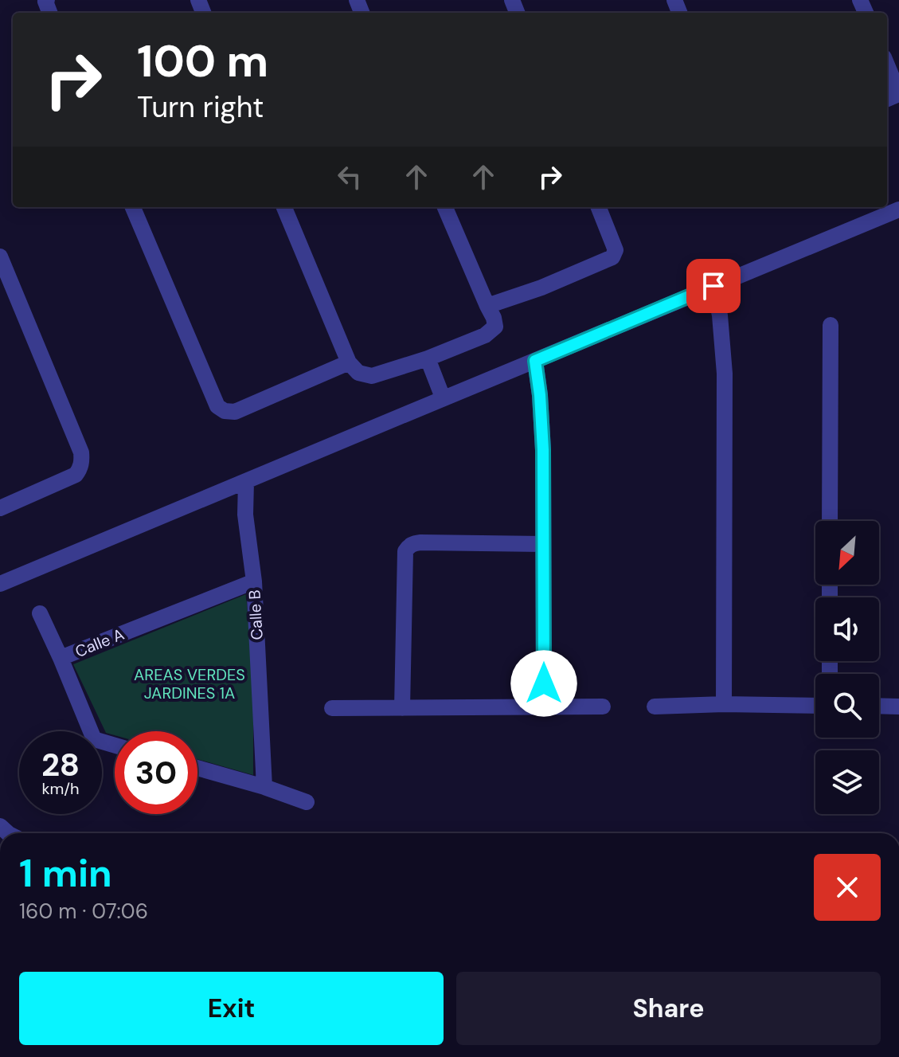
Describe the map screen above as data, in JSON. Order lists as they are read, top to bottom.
{
  "streets": {
    "street": ["Calle B", "Calle A"]
  },
  "crossings": [
    ["Calle B", "Calle A"]
  ],
  "parks": ["AREAS VERDES JARDINES 1A"],
  "north": "bottom left",
  "page": {
    "turn": ["100 m", "Turn right"],
    "speed": "28 km/h",
    "limit": "30",
    "heading": ["1 min", "160 m · 07:06"],
    "buttons": ["Exit", "Share"]
  }
}
